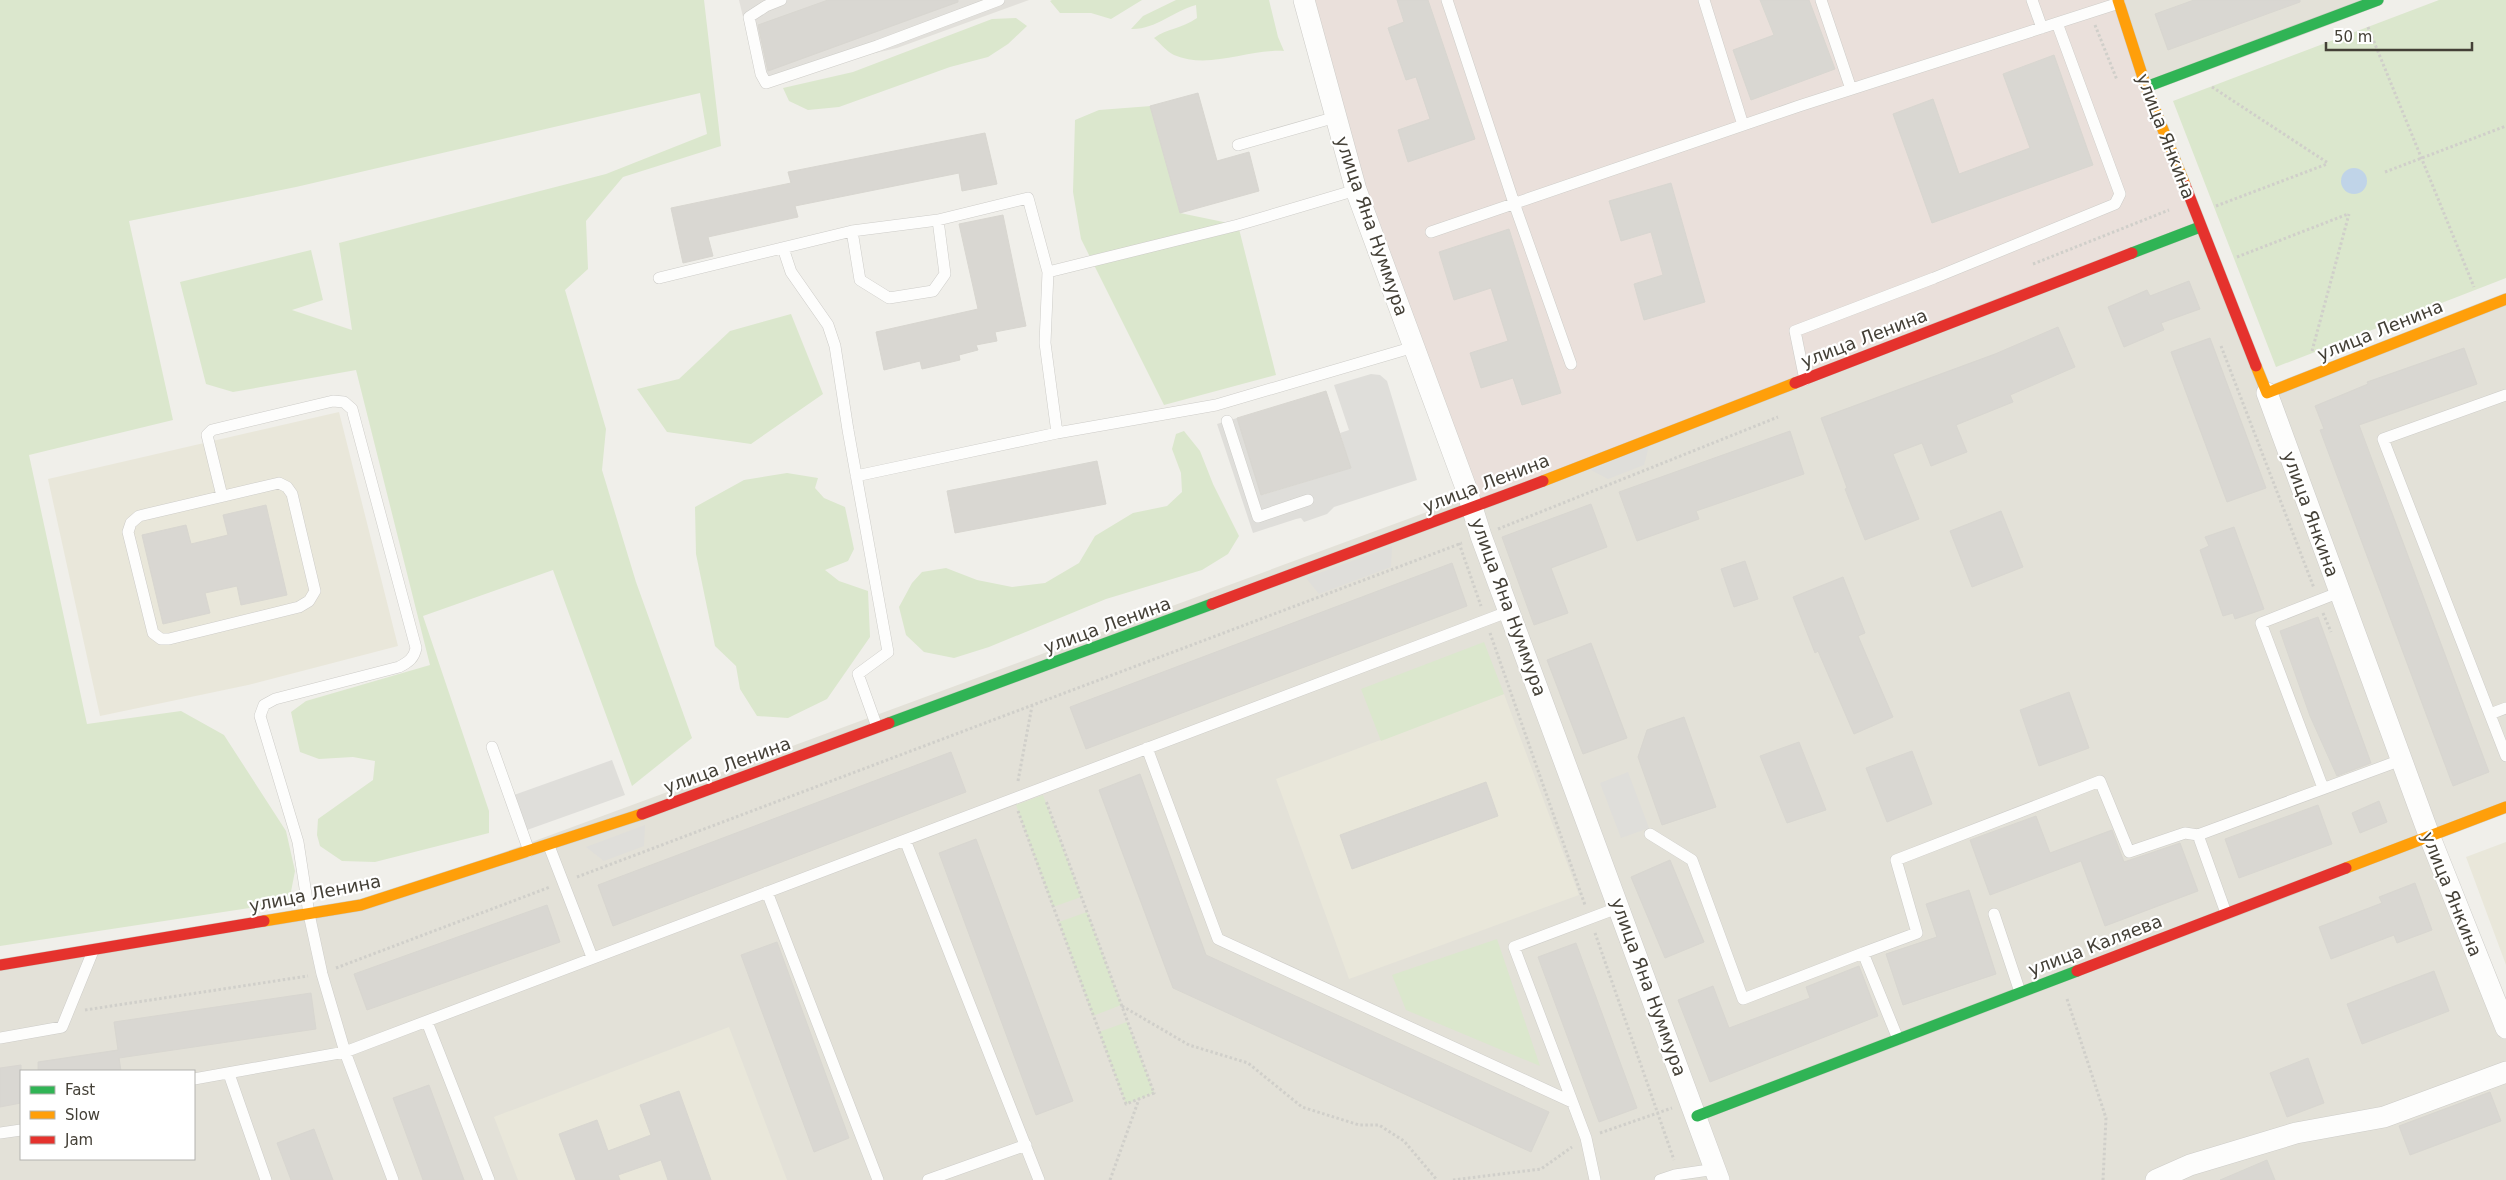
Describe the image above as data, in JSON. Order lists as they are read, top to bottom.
{
  "streets": {
    "main road": ["улица Янкина", "улица Ленина", "улица Каляева"],
    "street": ["улица Яна Нуммура"]
  },
  "crossings": [
    ["улица Янкина", "улица Ленина"],
    ["улица Янкина", "улица Каляева"],
    ["улица Яна Нуммура", "улица Ленина"],
    ["улица Яна Нуммура", "улица Каляева"]
  ],
  "legend": ["Fast", "Slow", "Jam"],
  "scale_bar": "50 m"
}
